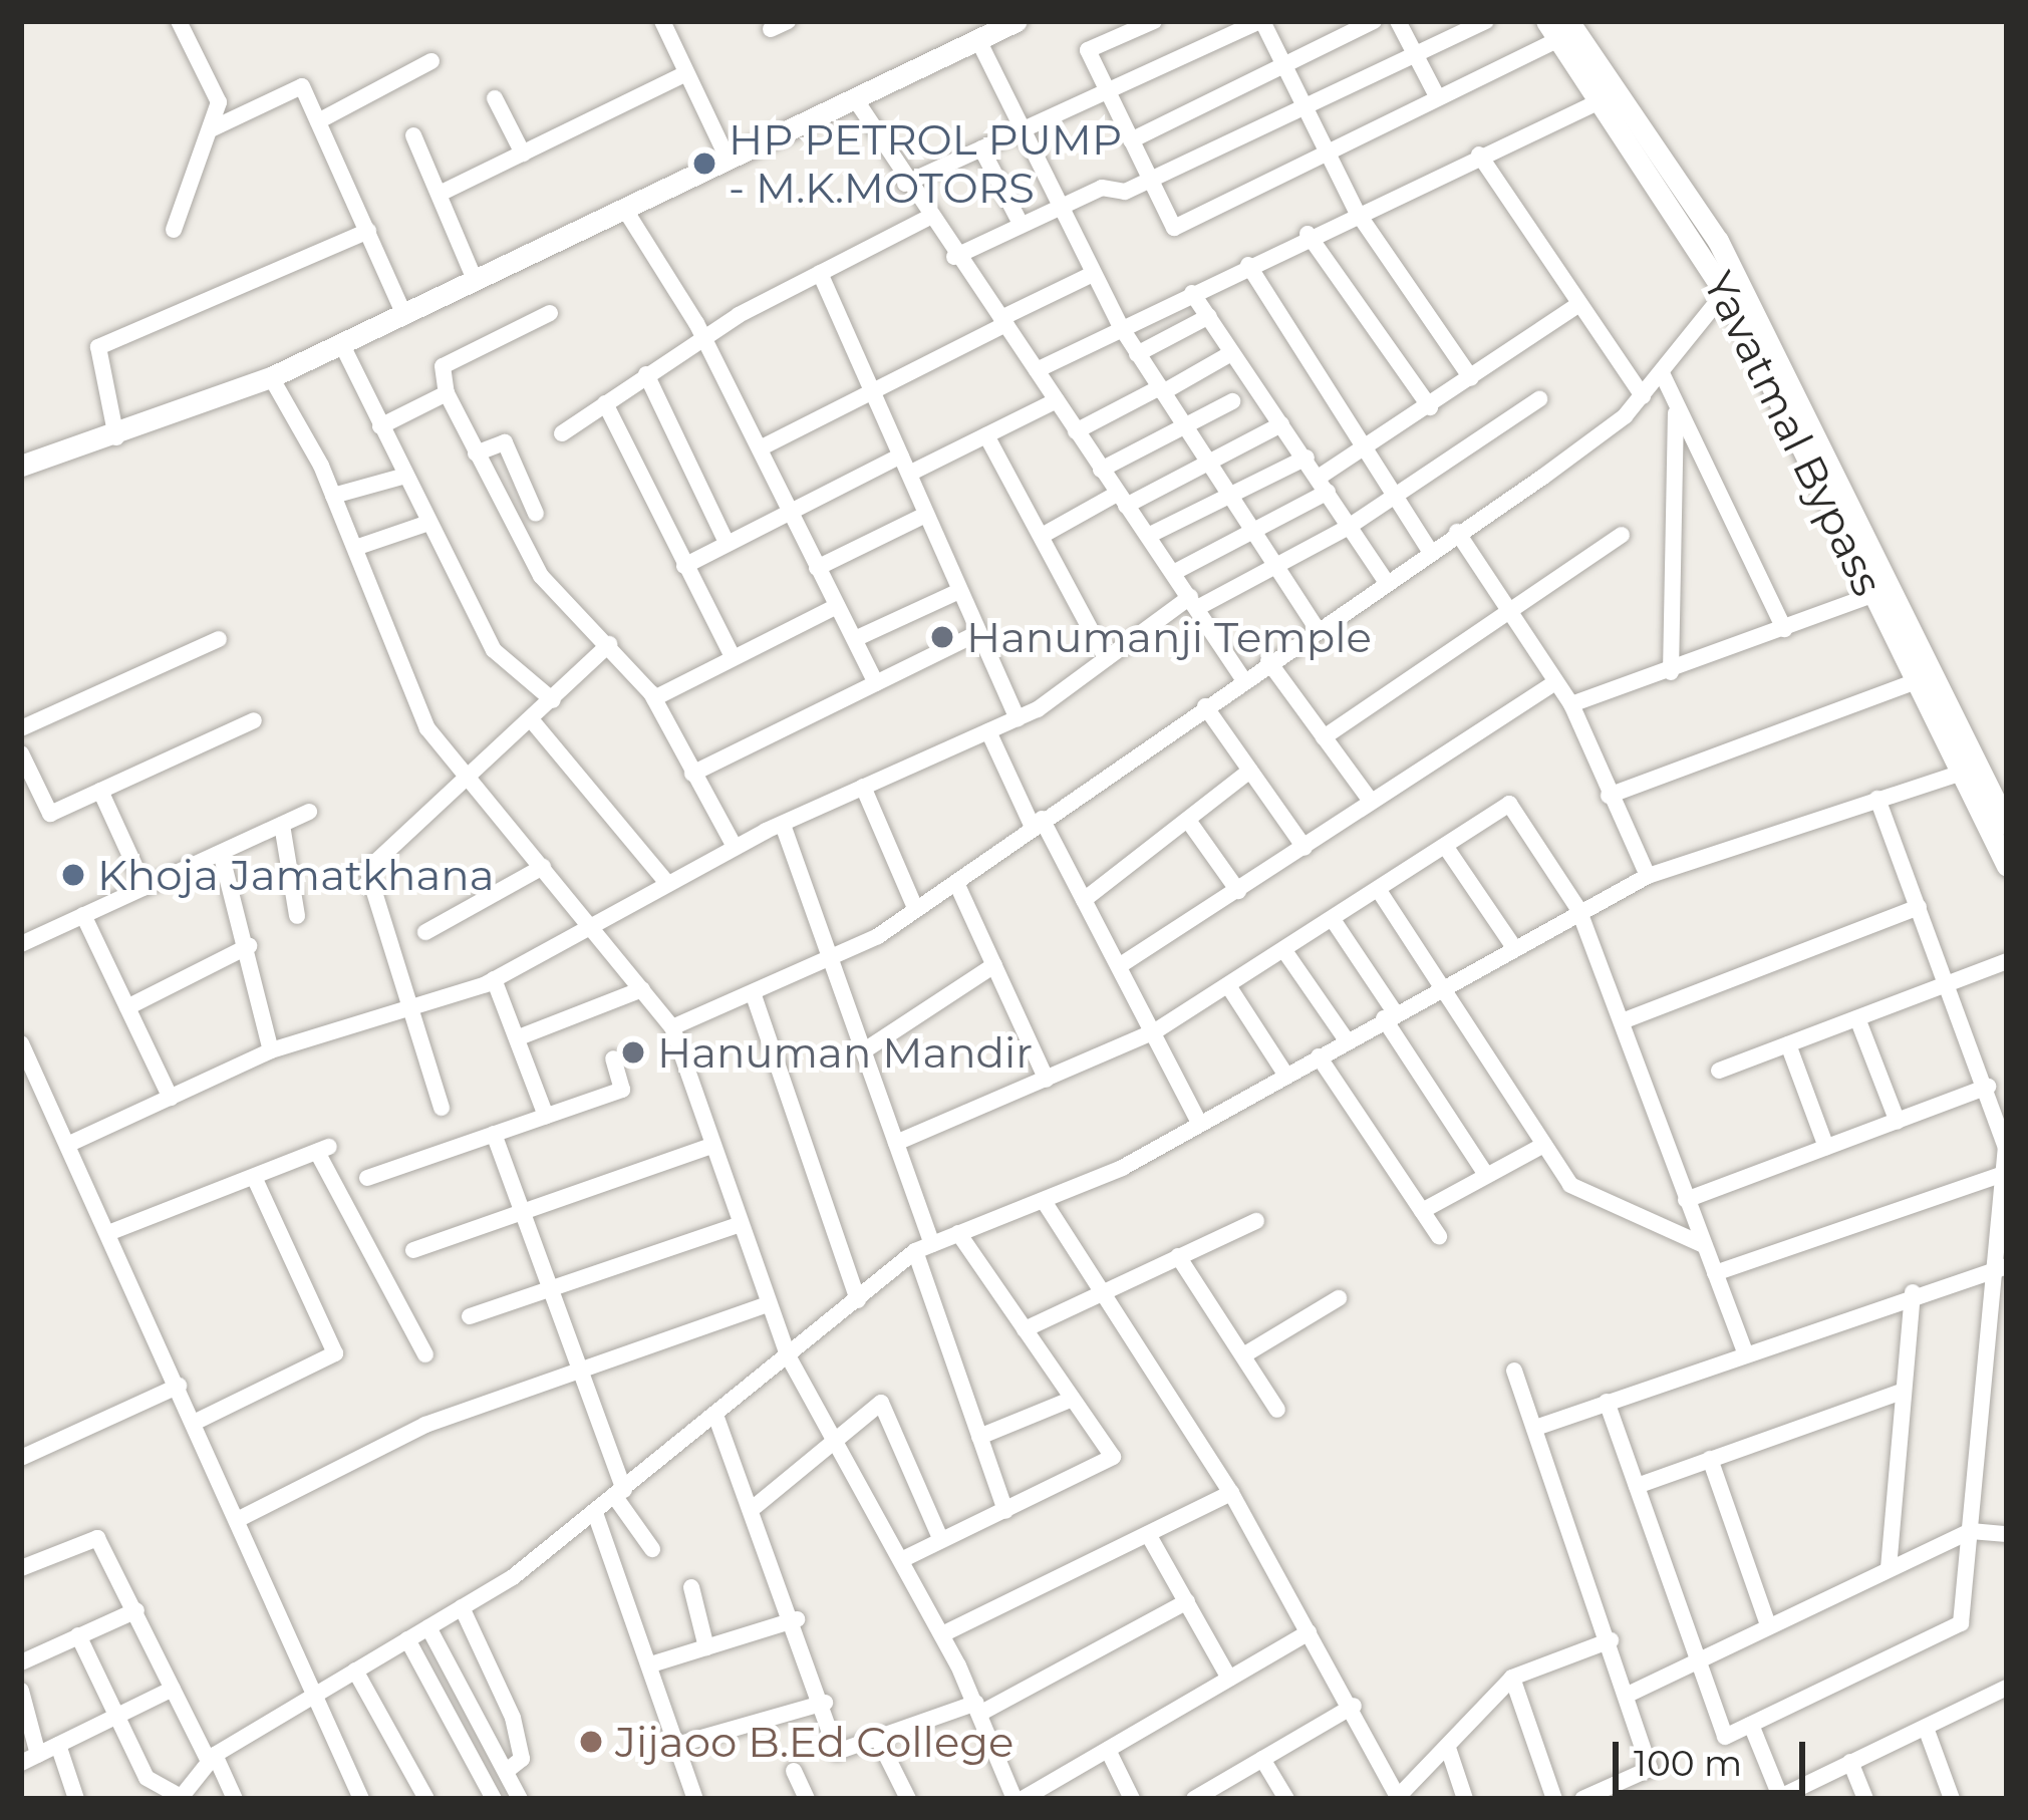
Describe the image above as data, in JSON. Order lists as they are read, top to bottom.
{
  "streets": {
    "main road": ["Yavatmal Bypass"]
  },
  "places": [
    "HP PETROL PUMP - M.K.MOTORS",
    "Hanumanji Temple",
    "Khoja Jamatkhana",
    "Hanuman Mandir",
    "Jijaoo B.Ed College"
  ],
  "scale_bar": "100 m"
}
